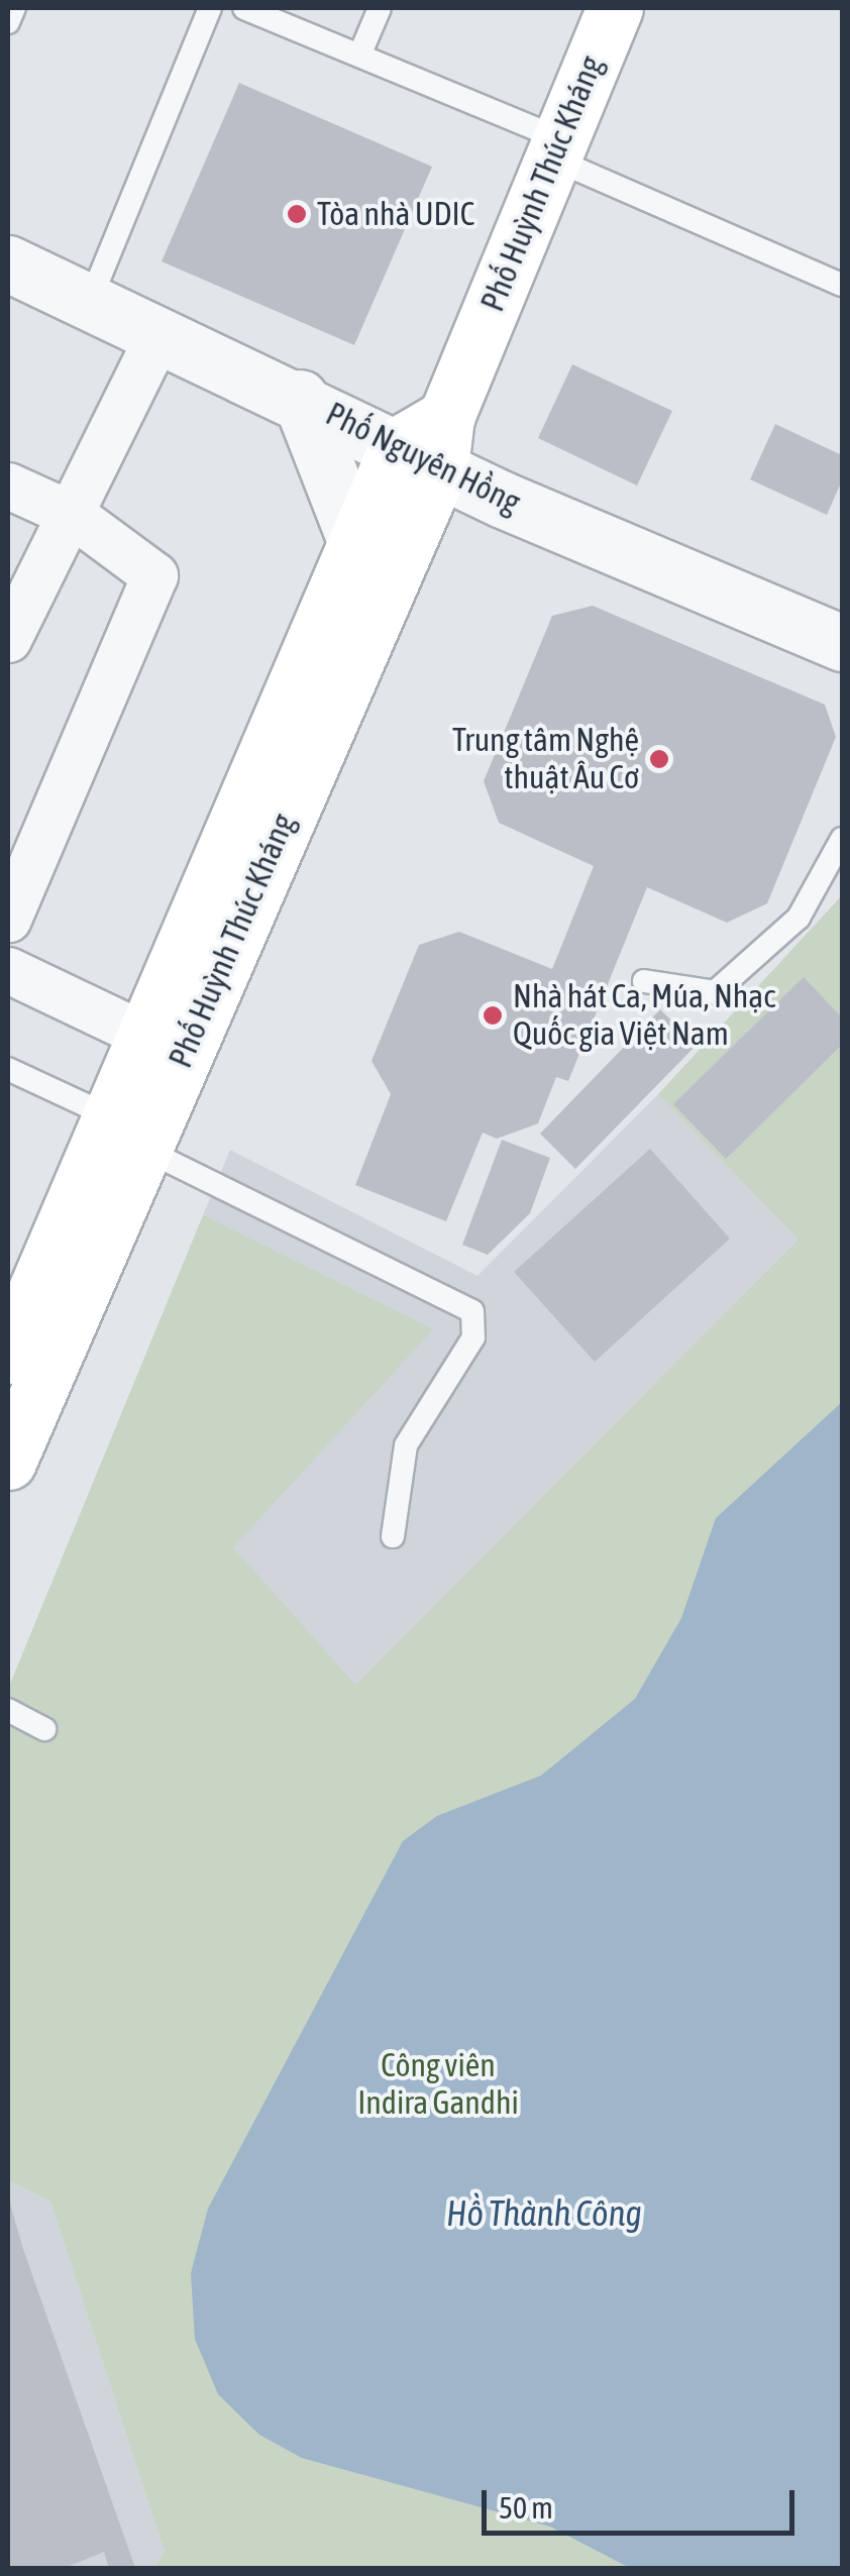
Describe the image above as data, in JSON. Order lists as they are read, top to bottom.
{
  "streets": {
    "main road": ["Phố Huỳnh Thúc Kháng"],
    "street": ["Phố Nguyên Hồng"]
  },
  "crossings": [
    ["Phố Huỳnh Thúc Kháng", "Phố Nguyên Hồng"]
  ],
  "water": ["Hồ Thành Công"],
  "parks": ["Công viên Indira Gandhi"],
  "places": ["Tòa nhà UDIC", "Trung tâm Nghệ thuật Âu Cơ", "Nhà hát Ca, Múa, Nhạc Quốc gia Việt Nam"],
  "scale_bar": "50 m"
}
